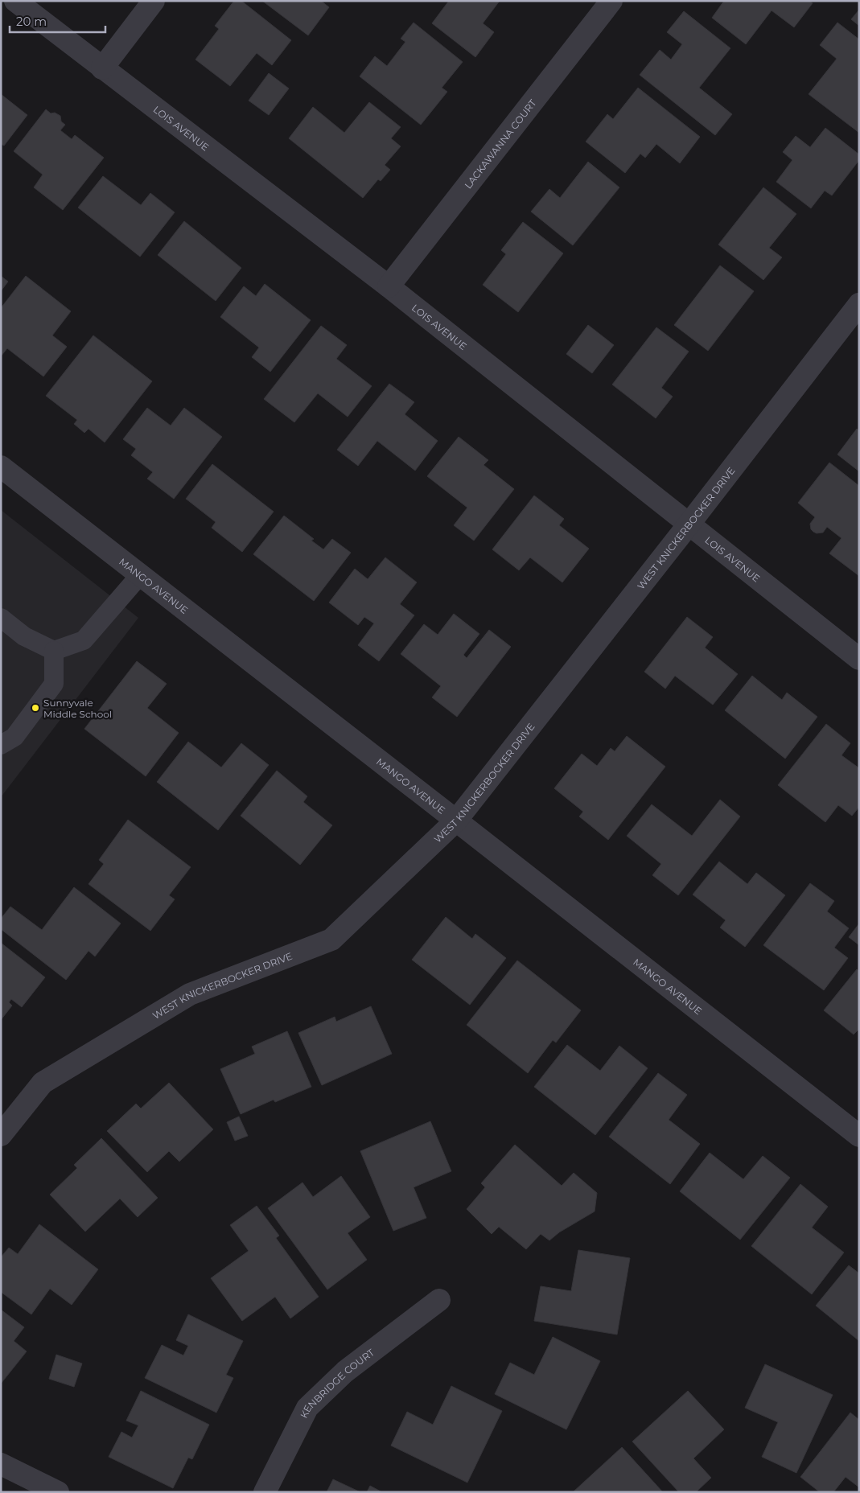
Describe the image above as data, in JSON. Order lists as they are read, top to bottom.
{
  "streets": {
    "street": [
      "LOIS AVENUE",
      "LACKAWANNA COURT",
      "WEST KNICKERBOCKER DRIVE",
      "MANGO AVENUE",
      "KENBRIDGE COURT"
    ]
  },
  "crossings": [
    ["LOIS AVENUE", "LACKAWANNA COURT"],
    ["LOIS AVENUE", "WEST KNICKERBOCKER DRIVE"],
    ["WEST KNICKERBOCKER DRIVE", "MANGO AVENUE"]
  ],
  "places": ["Sunnyvale Middle School"],
  "scale_bar": "20 m"
}
